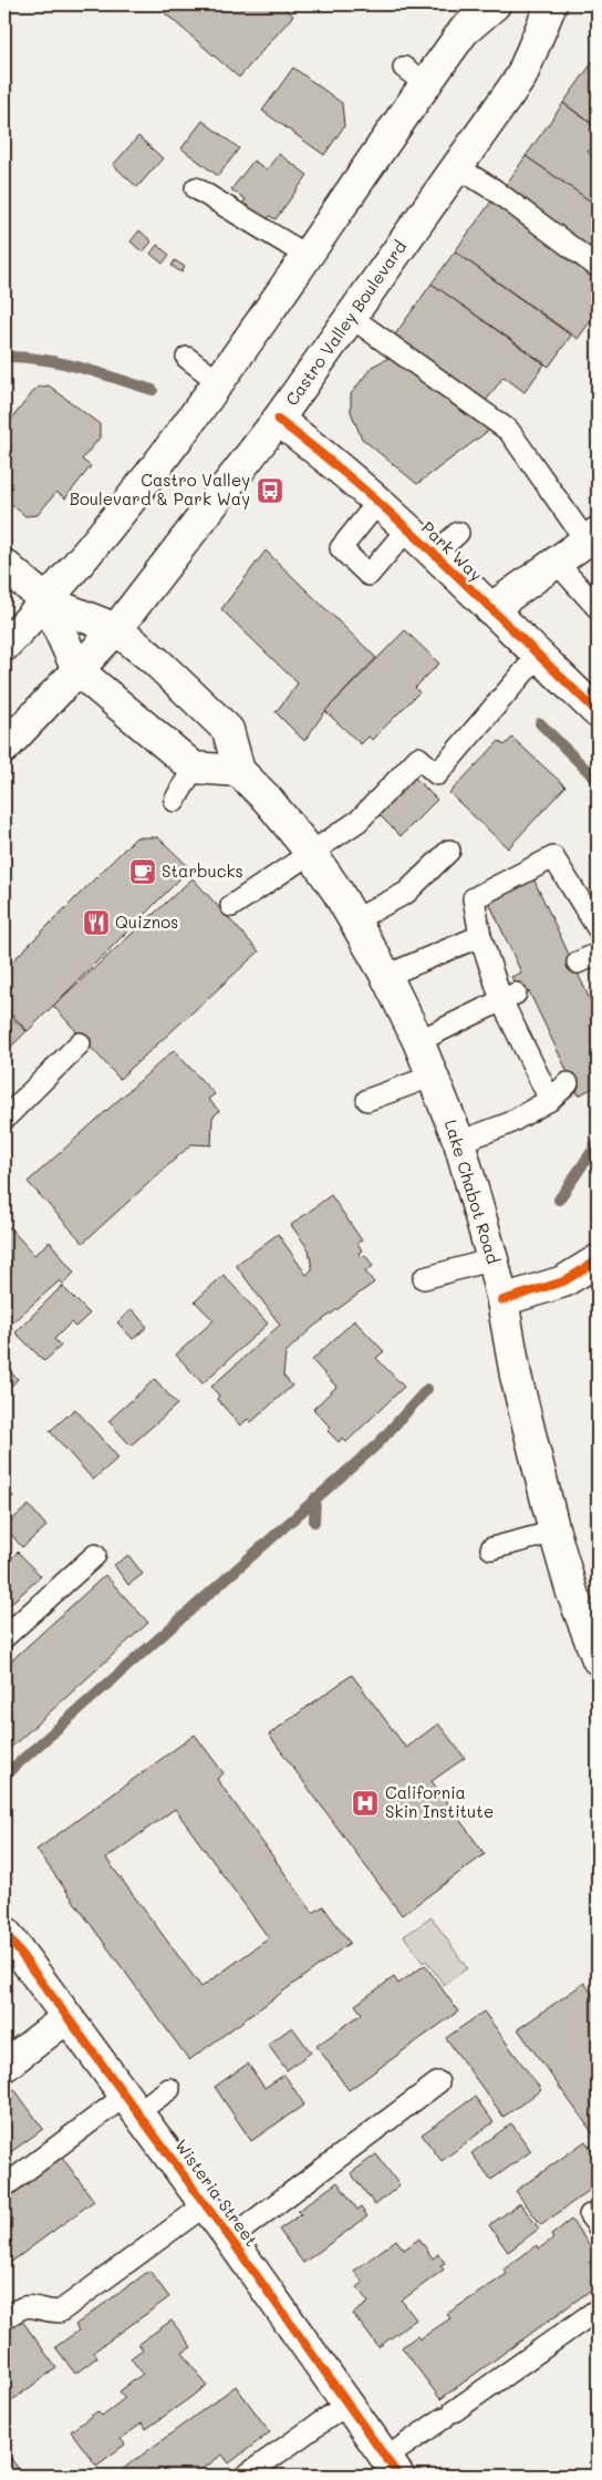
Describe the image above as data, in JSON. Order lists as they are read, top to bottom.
{
  "streets": {
    "main road": [
      "Castro Valley Boulevard",
      "Park Way",
      "Lake Chabot Road",
      "Wisteria Street"
    ]
  },
  "crossings": [
    ["Castro Valley Boulevard", "Park Way"],
    ["Castro Valley Boulevard", "Lake Chabot Road"]
  ],
  "places": {
    "bus stop": ["Castro Valley Boulevard & Park Way"],
    "cafe": ["Starbucks"],
    "restaurant": ["Quiznos"],
    "hospital": ["California Skin Institute"]
  }
}
